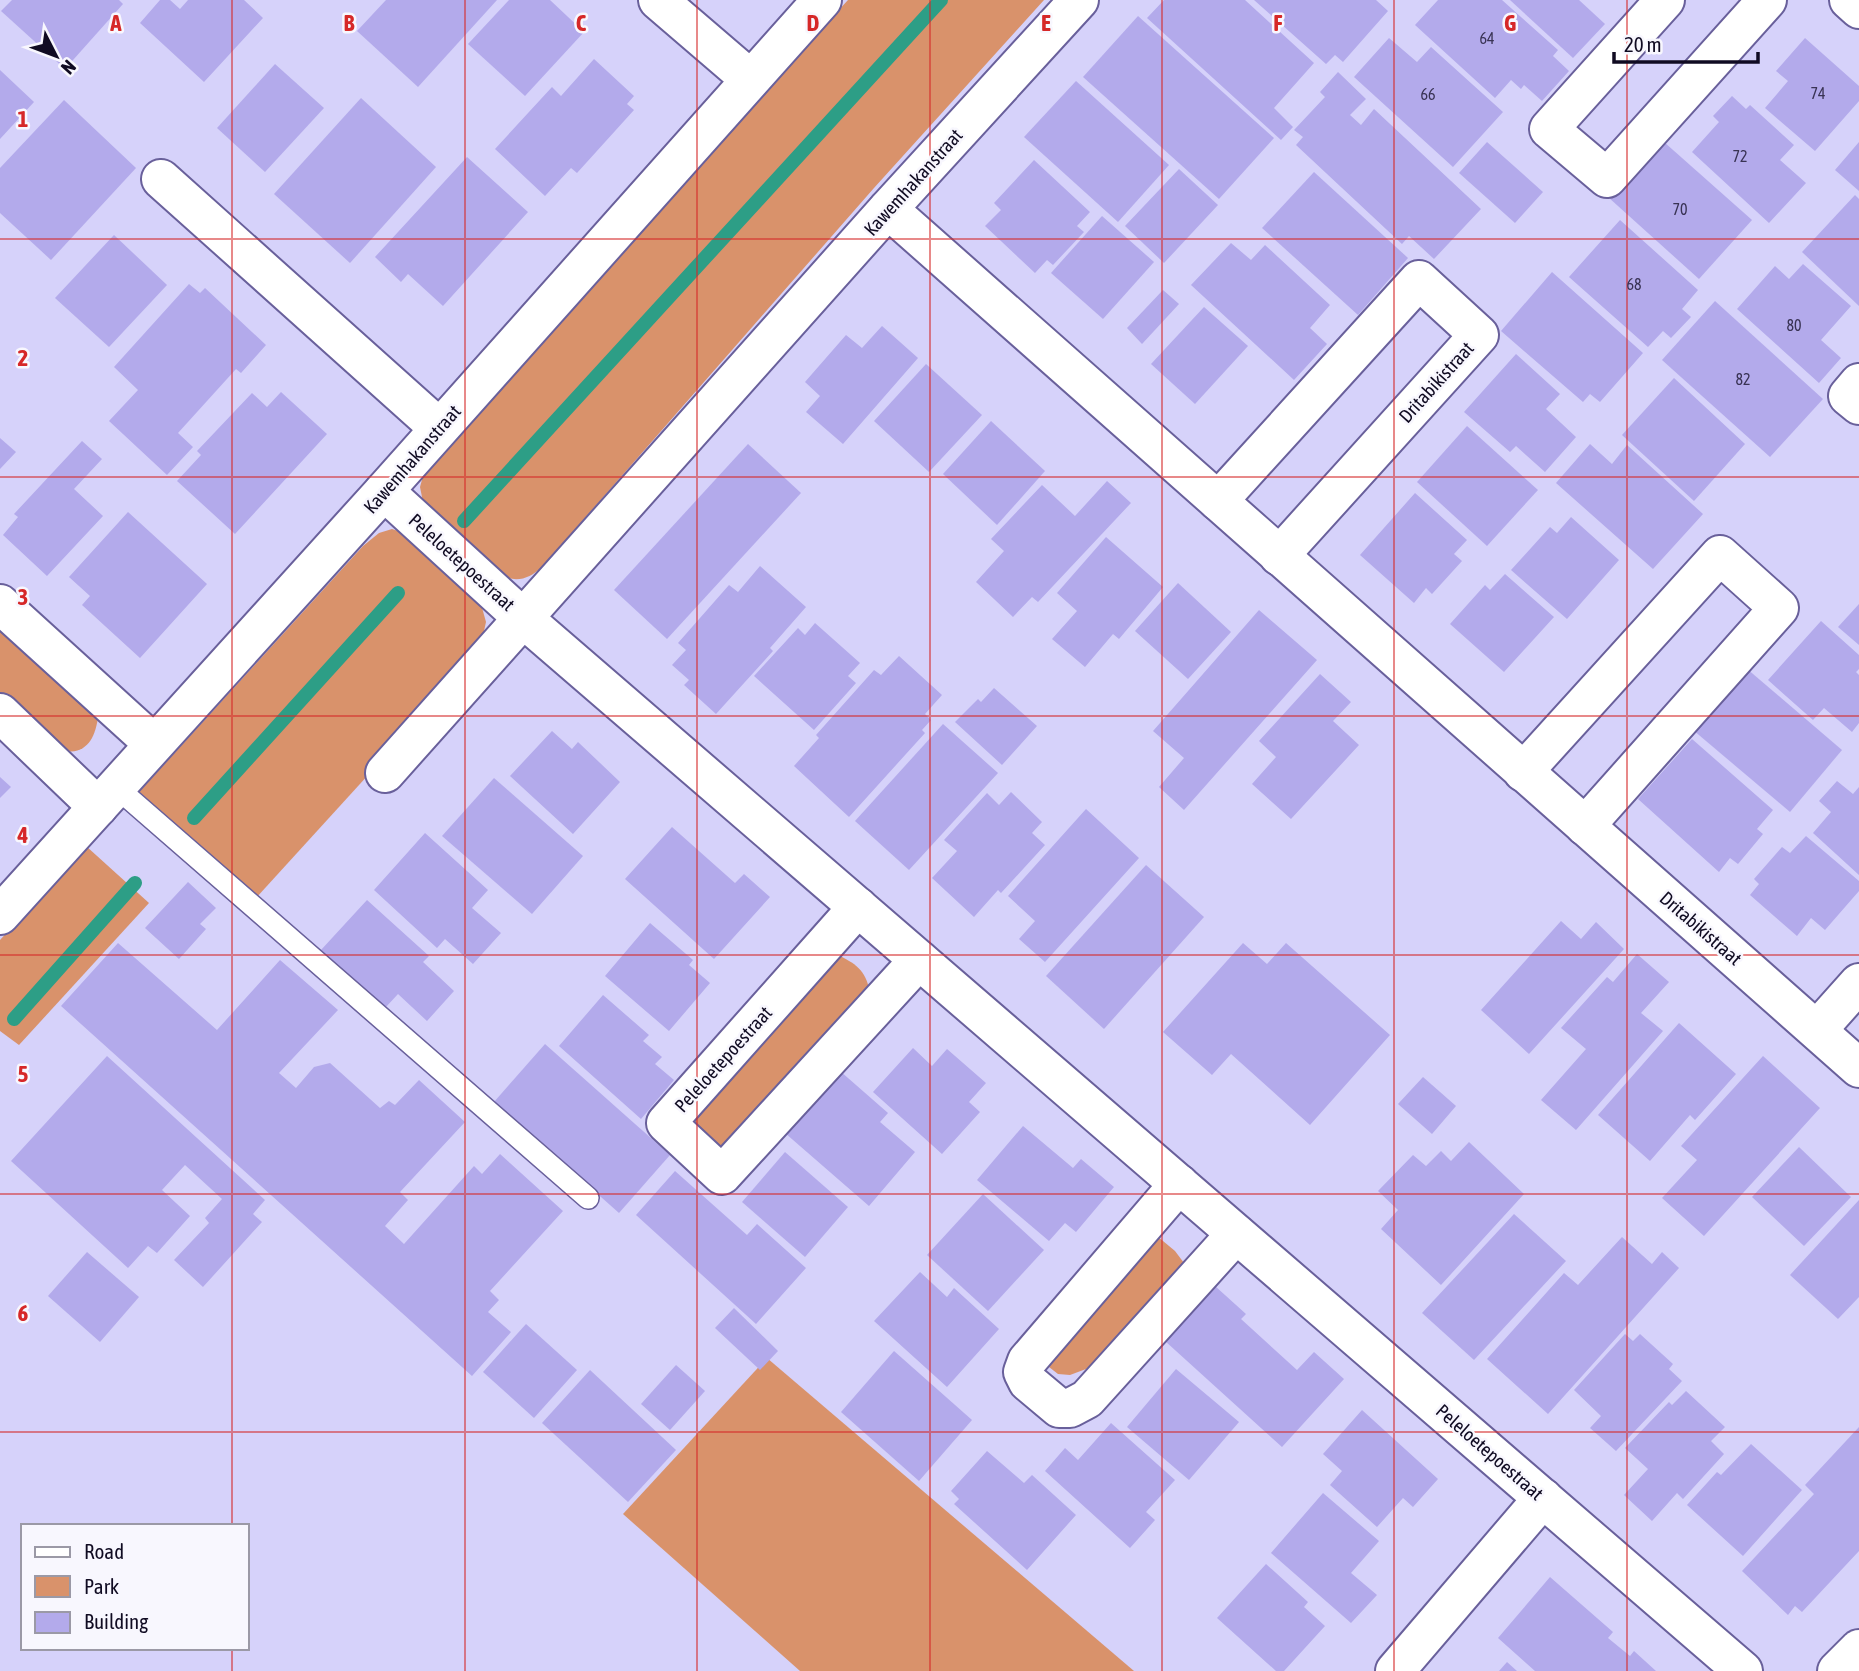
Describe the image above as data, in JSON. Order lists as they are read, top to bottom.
{
  "streets": {
    "street": ["Kawemhakanstraat", "Dritabikistraat", "Peleloetepoestraat"]
  },
  "crossings": [
    ["Kawemhakanstraat", "Dritabikistraat"],
    ["Kawemhakanstraat", "Peleloetepoestraat"]
  ],
  "house_numbers": [
    "64",
    "74",
    "66",
    "72",
    "70",
    "68",
    "80",
    "82"
  ],
  "legend": ["Road", "Park", "Building"],
  "scale_bar": "20 m",
  "north": "bottom right",
  "grid": {
    "columns": [
      "A",
      "B",
      "C",
      "D",
      "E",
      "F",
      "G"
    ],
    "rows": [
      "1",
      "2",
      "3",
      "4",
      "5",
      "6"
    ]
  }
}
